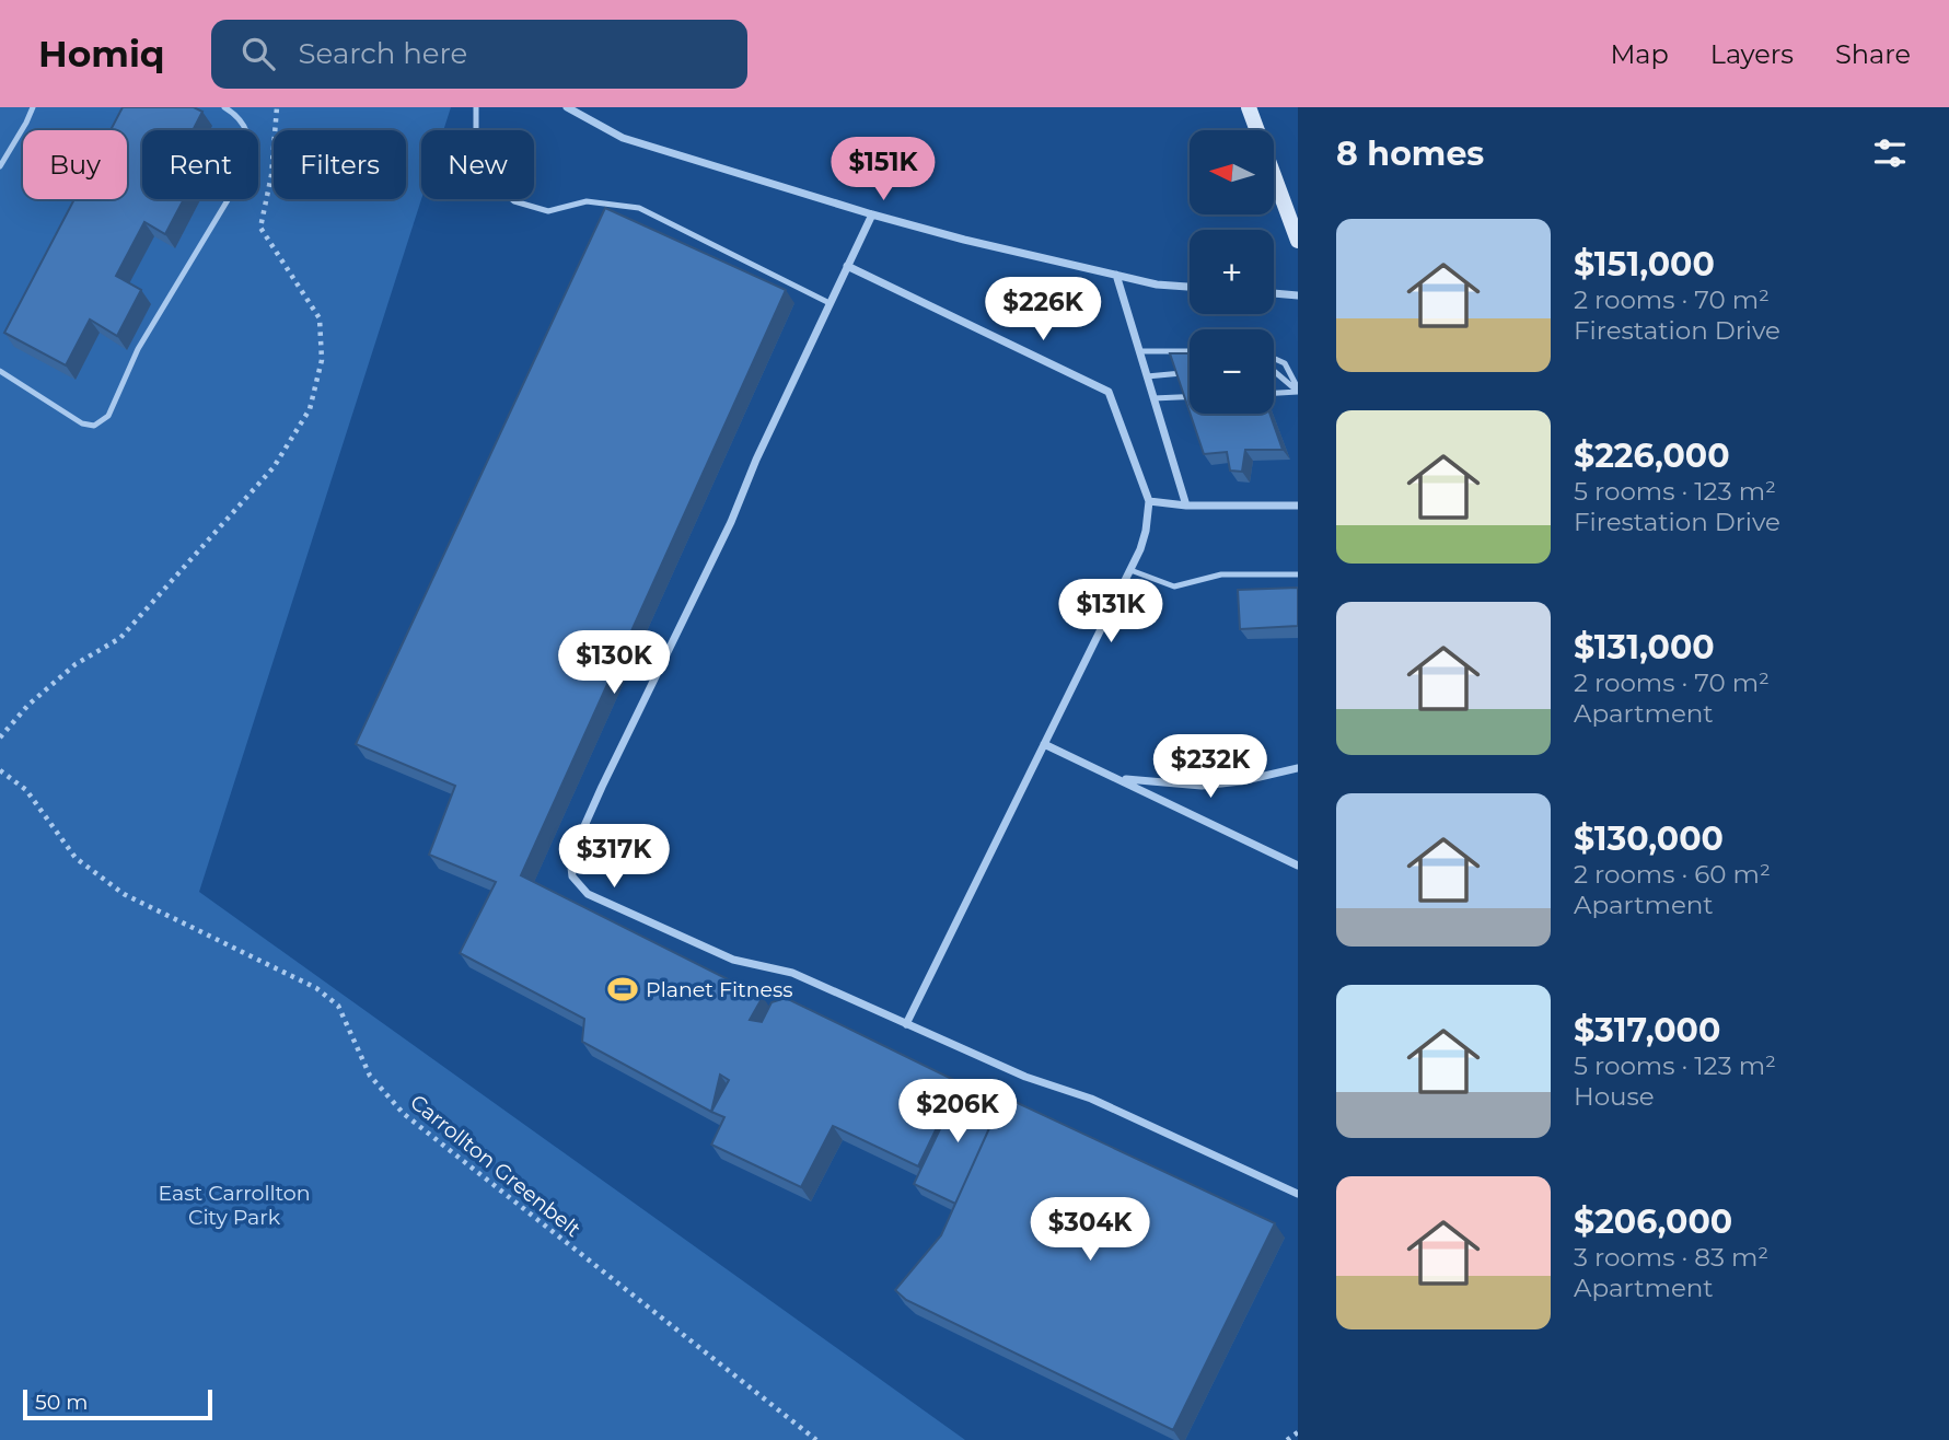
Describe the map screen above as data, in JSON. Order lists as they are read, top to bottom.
{
  "streets": {
    "path": ["Carrollton Greenbelt"]
  },
  "parks": ["East Carrollton City Park"],
  "places": {
    "sports": ["Planet Fitness"]
  },
  "scale_bar": "50 m",
  "north": "left",
  "page": {
    "header": "Homiq",
    "search": "Search here",
    "nav": ["Map", "Layers", "Share"],
    "heading": "8 homes",
    "map_buttons": ["+", "−"],
    "chip": [
      "Buy",
      "Rent",
      "Filters",
      "New"
    ],
    "price": [
      "$151K",
      "$226K",
      "$131K",
      "$130K",
      "$232K",
      "$317K",
      "$206K",
      "$304K"
    ],
    "list": [
      {
        "name": "$151,000",
        "note": "2 rooms · 70 m² · Firestation Drive"
      },
      {
        "name": "$226,000",
        "note": "5 rooms · 123 m² · Firestation Drive"
      },
      {
        "name": "$131,000",
        "note": "2 rooms · 70 m² · Apartment"
      },
      {
        "name": "$130,000",
        "note": "2 rooms · 60 m² · Apartment"
      },
      {
        "name": "$317,000",
        "note": "5 rooms · 123 m² · House"
      },
      {
        "name": "$206,000",
        "note": "3 rooms · 83 m² · Apartment"
      }
    ],
    "scale": "50 m"
  }
}
